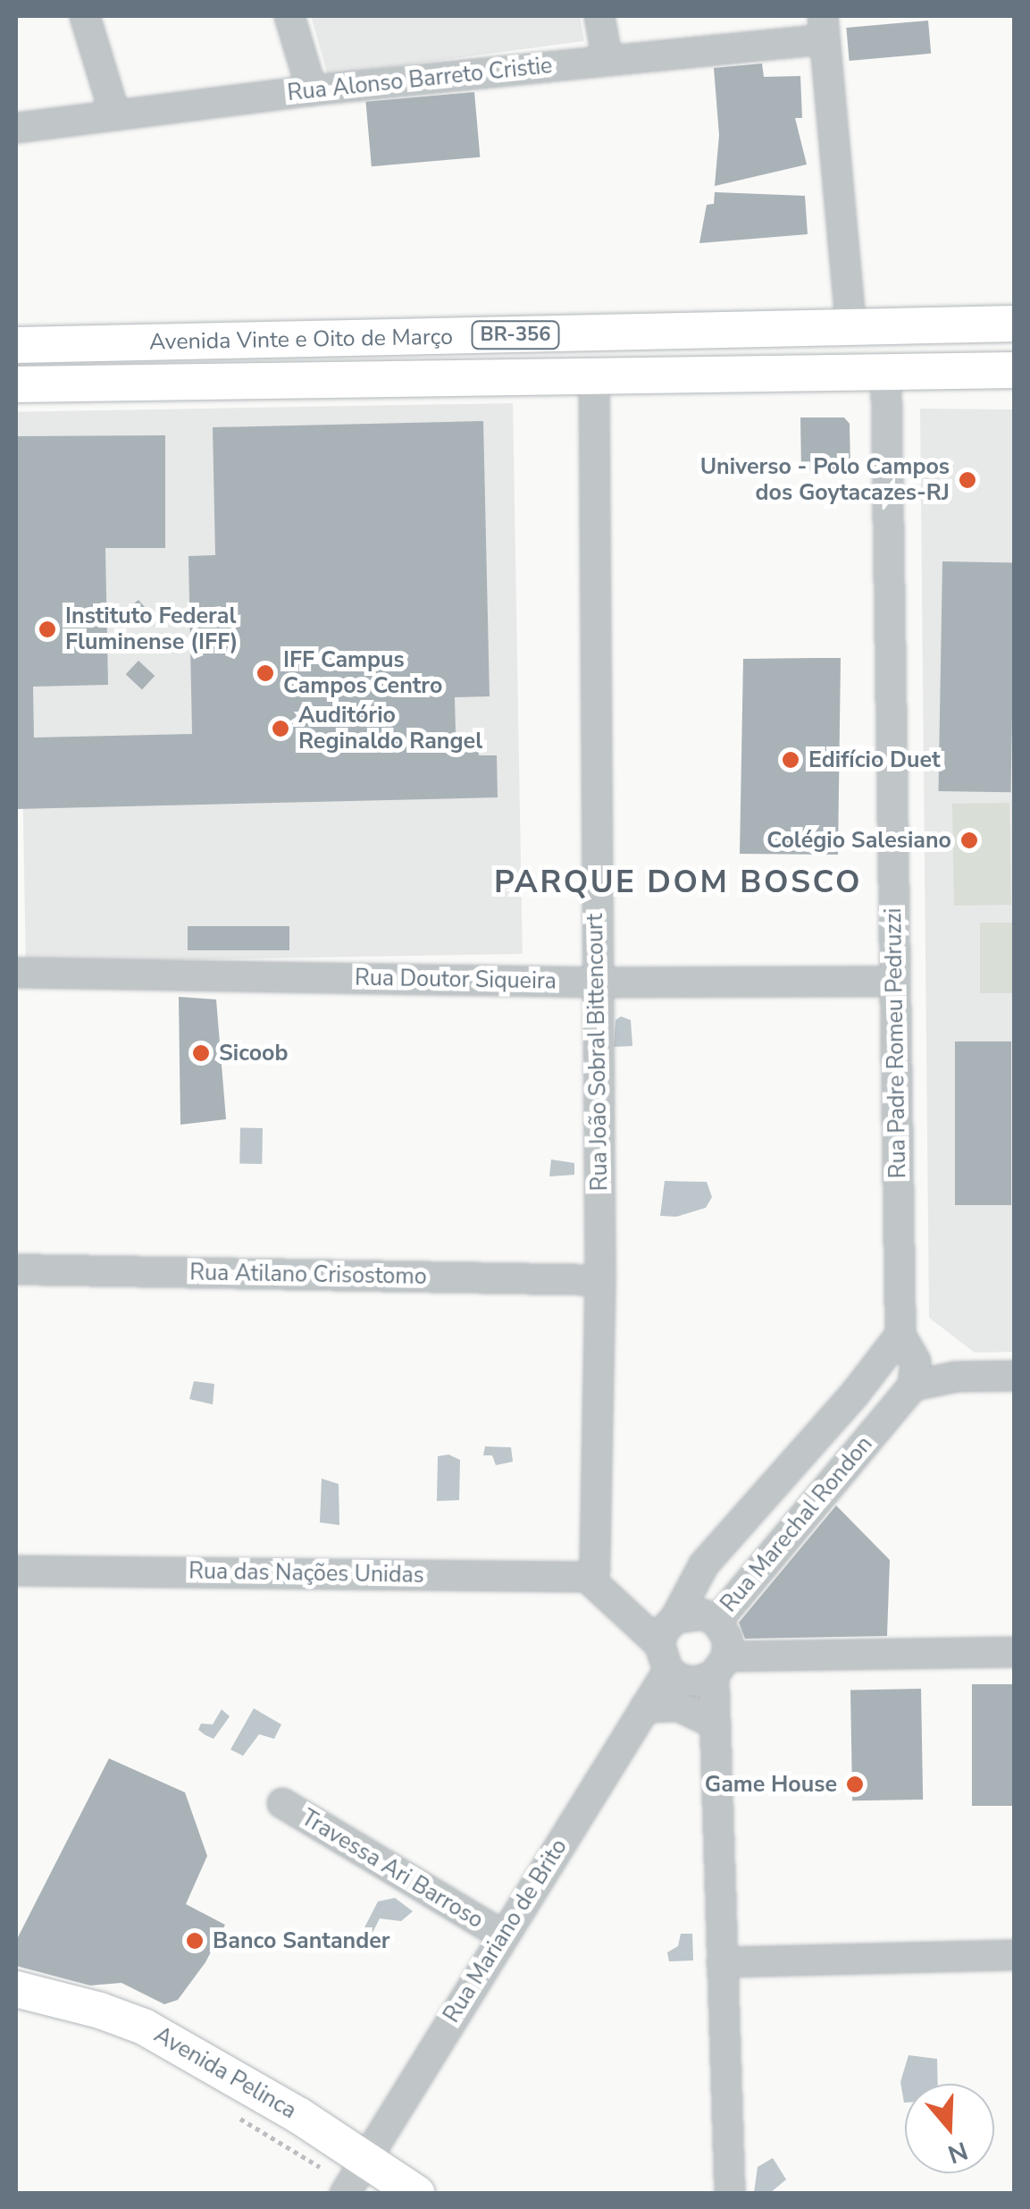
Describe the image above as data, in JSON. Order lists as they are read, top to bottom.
{
  "streets": {
    "main road": ["BR-356", "Avenida Vinte e Oito de Março", "Avenida Pelinca"],
    "street": [
      "Rua Alonso Barreto Cristie",
      "Rua Doutor Siqueira",
      "Rua Padre Romeu Pedruzzi",
      "Rua João Sobral Bittencourt",
      "Rua Atilano Crisostomo",
      "Rua Marechal Rondon",
      "Rua das Nações Unidas",
      "Travessa Ari Barroso",
      "Rua Mariano de Brito"
    ]
  },
  "crossings": [
    ["Avenida Vinte e Oito de Março", "Rua Padre Romeu Pedruzzi"],
    ["Avenida Vinte e Oito de Março", "Rua João Sobral Bittencourt"],
    ["Rua Doutor Siqueira", "Rua Padre Romeu Pedruzzi"],
    ["Rua Doutor Siqueira", "Rua João Sobral Bittencourt"],
    ["Rua João Sobral Bittencourt", "Rua Atilano Crisostomo"],
    ["Rua João Sobral Bittencourt", "Rua das Nações Unidas"],
    ["Rua Marechal Rondon", "Rua Mariano de Brito"],
    ["Travessa Ari Barroso", "Rua Mariano de Brito"],
    ["Rua Mariano de Brito", "Avenida Pelinca"]
  ],
  "districts": ["PARQUE DOM BOSCO"],
  "places": [
    "Universo - Polo Campos dos Goytacazes-RJ",
    "Instituto Federal Fluminense (IFF)",
    "IFF Campus Campos Centro",
    "Auditório Reginaldo Rangel",
    "Edifício Duet",
    "Colégio Salesiano",
    "Sicoob",
    "Game House",
    "Banco Santander"
  ],
  "north": "bottom"
}
